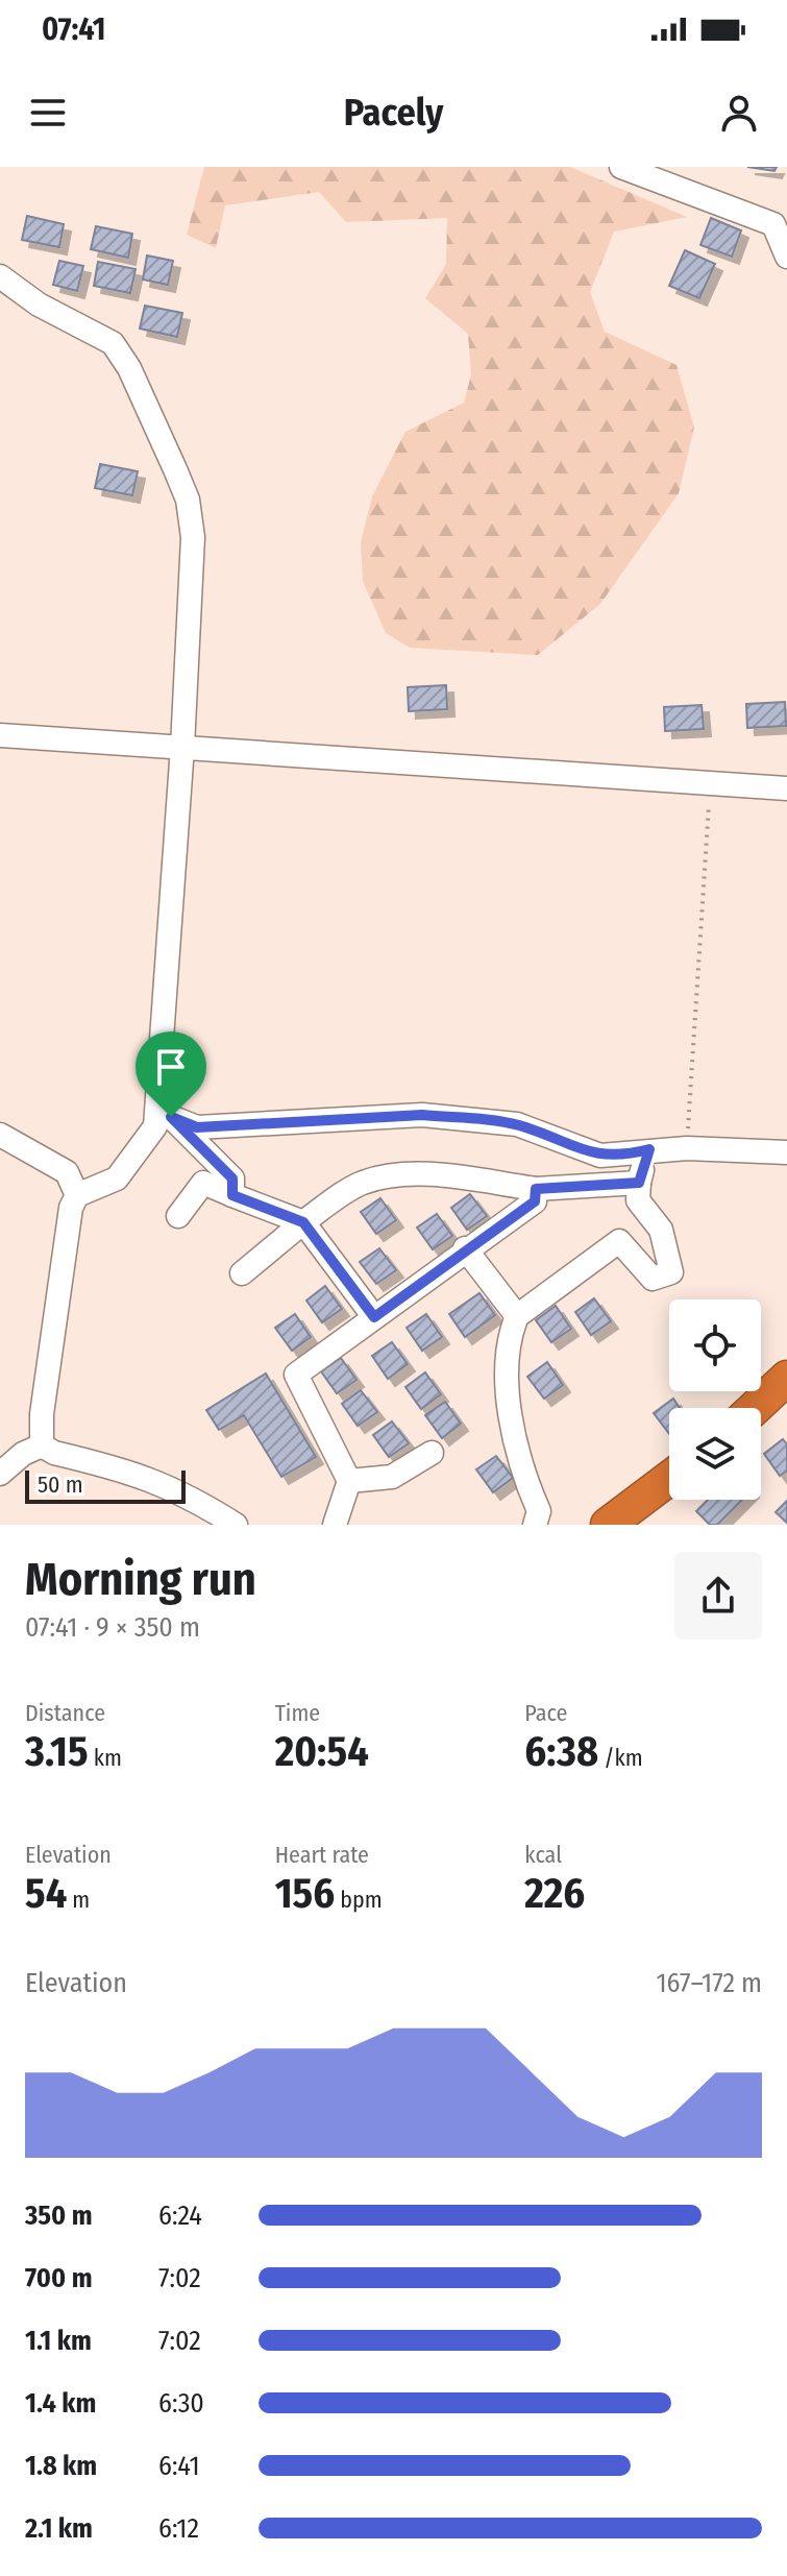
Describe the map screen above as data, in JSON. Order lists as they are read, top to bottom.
{
  "scale_bar": "50 m",
  "page": {
    "status": "07:41",
    "header": "Pacely",
    "scale": "50 m",
    "heading": ["Morning run", "07:41 · 9 × 350 m"],
    "stats": [
      ["Distance", "3.15 km"],
      ["Time", "20:54"],
      ["Pace", "6:38 /km"],
      ["Elevation", "54 m"],
      ["Heart rate", "156 bpm"],
      ["kcal", "226"]
    ],
    "chart": ["Elevation", "167–172 m"],
    "list": [
      {
        "name": "350 m",
        "note": "6:24"
      },
      {
        "name": "700 m",
        "note": "7:02"
      },
      {
        "name": "1.1 km",
        "note": "7:02"
      },
      {
        "name": "1.4 km",
        "note": "6:30"
      },
      {
        "name": "1.8 km",
        "note": "6:41"
      },
      {
        "name": "2.1 km",
        "note": "6:12"
      }
    ]
  }
}
